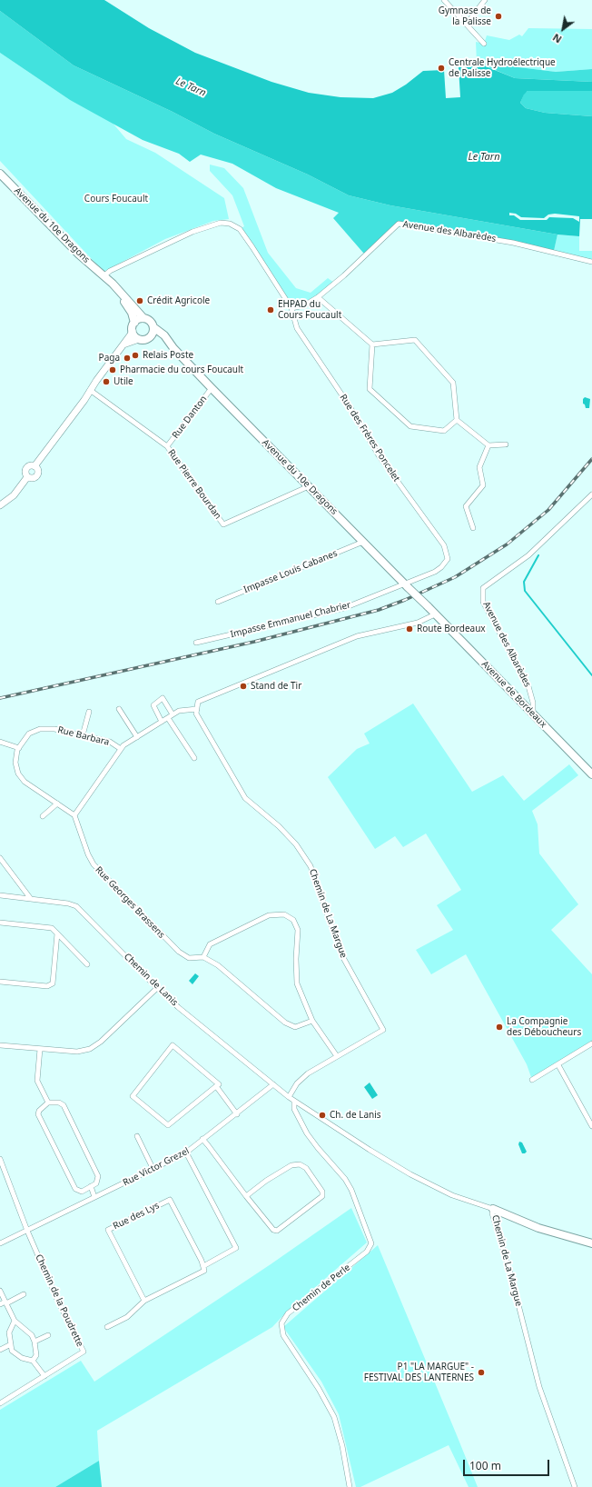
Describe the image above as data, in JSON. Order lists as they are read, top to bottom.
{
  "streets": {
    "main road": ["Avenue du 10e Dragons", "Avenue de Bordeaux"],
    "street": [
      "Avenue des Albarèdes",
      "Rue Danton",
      "Rue des Frères Poncelet",
      "Rue Pierre Bourdan",
      "Impasse Louis Cabanes",
      "Impasse Emmanuel Chabrier",
      "Rue Barbara",
      "Rue Georges Brassens",
      "Chemin de La Margue",
      "Chemin de Lanis",
      "Rue Victor Grezel",
      "Rue des Lys",
      "Chemin de Perle",
      "Chemin de la Poudrette"
    ]
  },
  "crossings": [
    ["Avenue du 10e Dragons", "Rue Danton"],
    ["Avenue du 10e Dragons", "Rue des Frères Poncelet"],
    ["Avenue du 10e Dragons", "Rue Pierre Bourdan"],
    ["Avenue du 10e Dragons", "Impasse Louis Cabanes"],
    ["Avenue du 10e Dragons", "Impasse Emmanuel Chabrier"],
    ["Avenue du 10e Dragons", "Avenue de Bordeaux"],
    ["Avenue des Albarèdes", "Rue des Frères Poncelet"],
    ["Avenue des Albarèdes", "Avenue de Bordeaux"],
    ["Rue Danton", "Rue Pierre Bourdan"],
    ["Rue des Frères Poncelet", "Impasse Emmanuel Chabrier"],
    ["Rue Barbara", "Rue Georges Brassens"],
    ["Chemin de La Margue", "Chemin de Lanis"],
    ["Chemin de La Margue", "Chemin de Perle"],
    ["Chemin de Lanis", "Rue Victor Grezel"],
    ["Rue Victor Grezel", "Chemin de la Poudrette"]
  ],
  "water": ["Le Tarn"],
  "parks": ["Cours Foucault"],
  "places": [
    "Gymnase de la Palisse",
    "Centrale Hydroélectrique de Palisse",
    "Crédit Agricole",
    "EHPAD du Cours Foucault",
    "Relais Poste",
    "Paga",
    "Pharmacie du cours Foucault",
    "Utile",
    "Route Bordeaux",
    "Stand de Tir",
    "La Compagnie des Déboucheurs",
    "Ch. de Lanis",
    "P1 \"LA MARGUE\" - FESTIVAL DES LANTERNES"
  ],
  "scale_bar": "100 m",
  "north": "bottom left"
}
